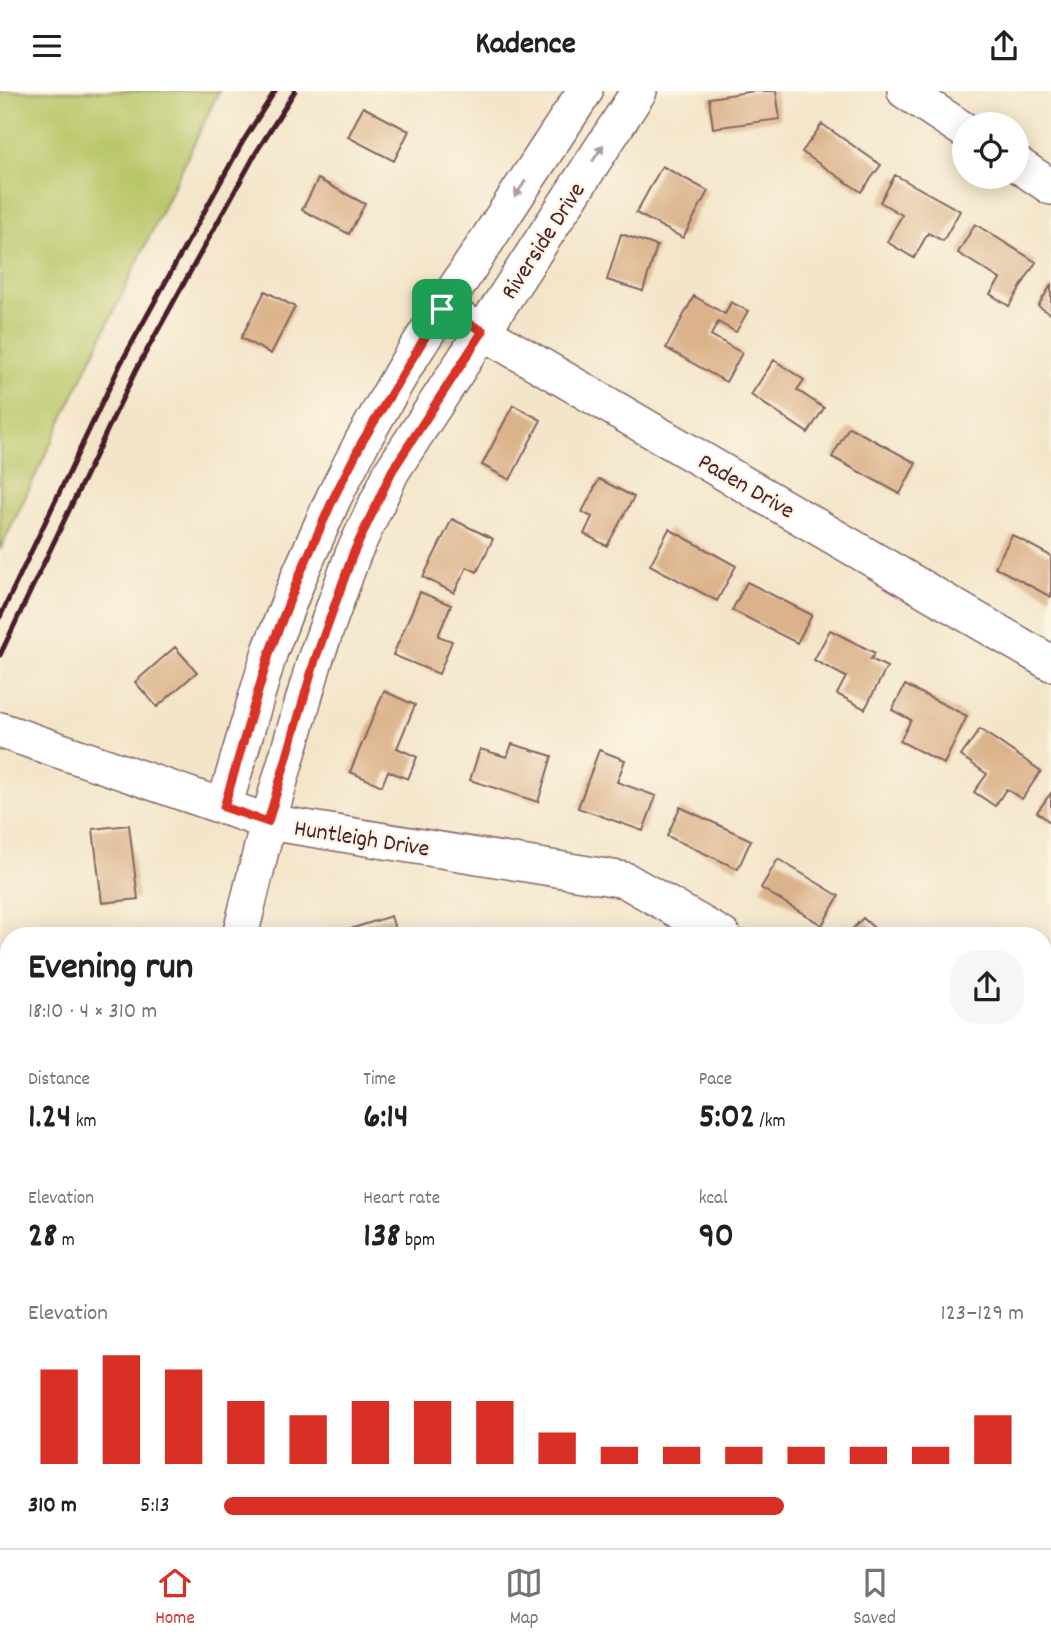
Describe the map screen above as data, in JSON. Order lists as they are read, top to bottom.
{
  "streets": {
    "street": ["Riverside Drive", "Paden Drive", "Huntleigh Drive"]
  },
  "crossings": [
    ["Riverside Drive", "Paden Drive"],
    ["Riverside Drive", "Huntleigh Drive"]
  ],
  "page": {
    "header": "Kadence",
    "heading": ["Evening run", "18:10 · 4 × 310 m"],
    "stats": [
      ["Distance", "1.24 km"],
      ["Time", "6:14"],
      ["Pace", "5:02 /km"],
      ["Elevation", "28 m"],
      ["Heart rate", "138 bpm"],
      ["kcal", "90"]
    ],
    "chart": ["Elevation", "123–129 m"],
    "list": [
      {
        "name": "310 m",
        "note": "5:13"
      }
    ],
    "tabs": ["Home", "Map", "Saved"]
  }
}
